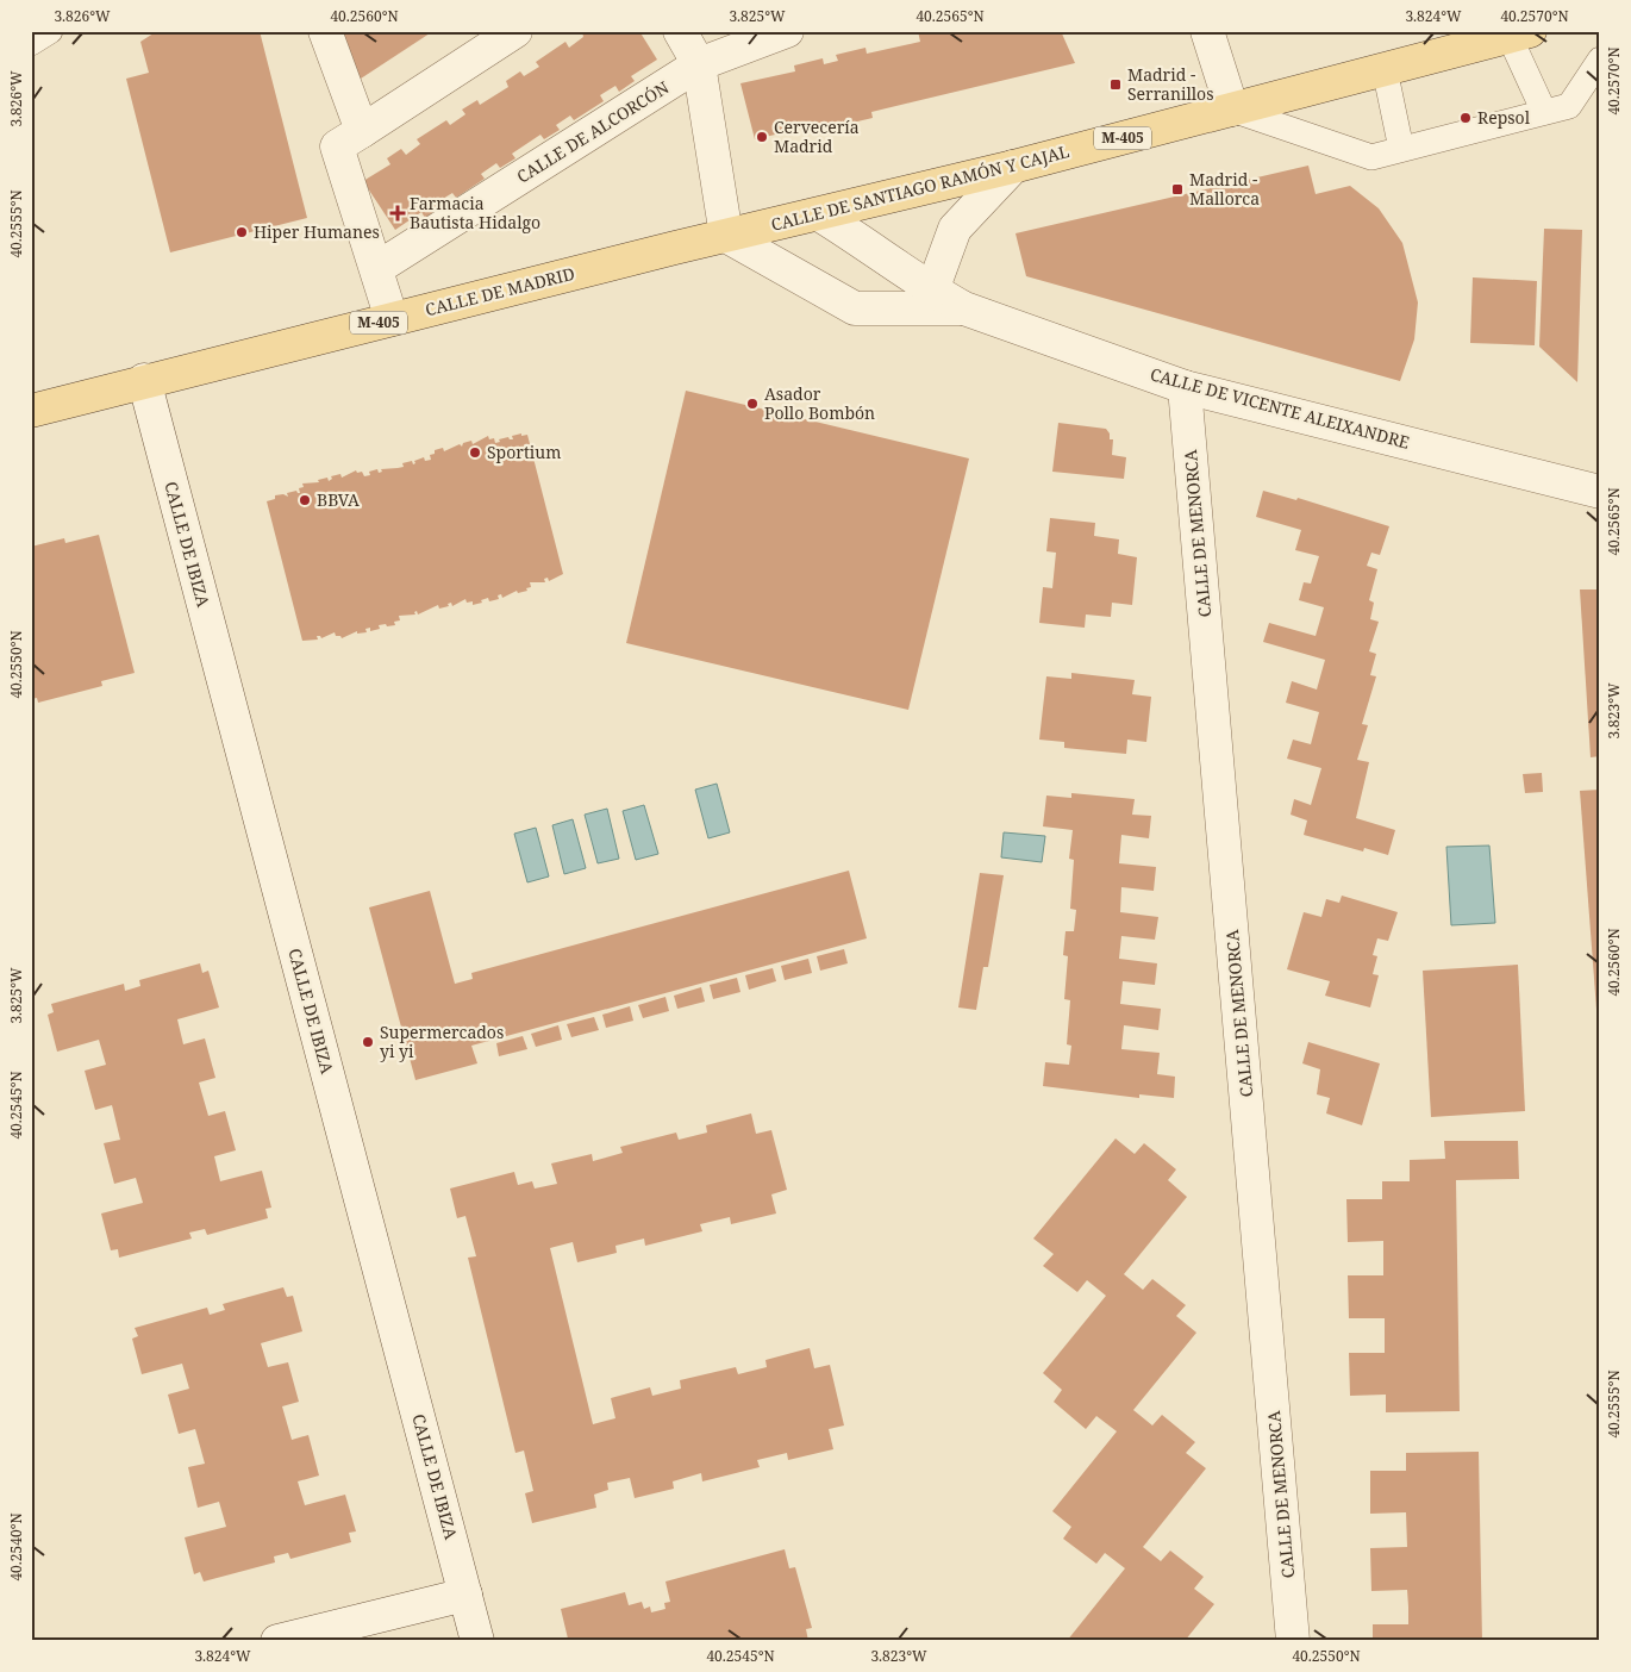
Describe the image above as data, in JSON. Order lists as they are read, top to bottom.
{
  "streets": {
    "main road": ["M-405", "CALLE DE SANTIAGO RAMÓN Y CAJAL", "CALLE DE MADRID"],
    "street": [
      "CALLE DE ALCORCÓN",
      "CALLE DE VICENTE ALEIXANDRE",
      "CALLE DE MENORCA",
      "CALLE DE IBIZA"
    ]
  },
  "crossings": [
    ["CALLE DE SANTIAGO RAMÓN Y CAJAL", "CALLE DE MADRID"],
    ["CALLE DE SANTIAGO RAMÓN Y CAJAL", "CALLE DE VICENTE ALEIXANDRE"],
    ["CALLE DE MADRID", "CALLE DE VICENTE ALEIXANDRE"],
    ["CALLE DE MADRID", "CALLE DE IBIZA"],
    ["CALLE DE VICENTE ALEIXANDRE", "CALLE DE MENORCA"]
  ],
  "places": {
    "transit": ["Madrid - Serranillos", "Madrid - Mallorca"],
    "other": [
      "Repsol",
      "Cervecería Madrid",
      "Hiper Humanes",
      "Asador Pollo Bombón",
      "Sportium",
      "BBVA",
      "Supermercados yi yi"
    ],
    "health": ["Farmacia Bautista Hidalgo"]
  },
  "coordinates": [
    "3.826°W",
    "40.2560°N",
    "3.825°W",
    "40.2565°N",
    "3.824°W",
    "40.2570°N",
    "40.2555°N",
    "40.2550°N",
    "3.823°W",
    "40.2545°N",
    "40.2540°N"
  ]
}
